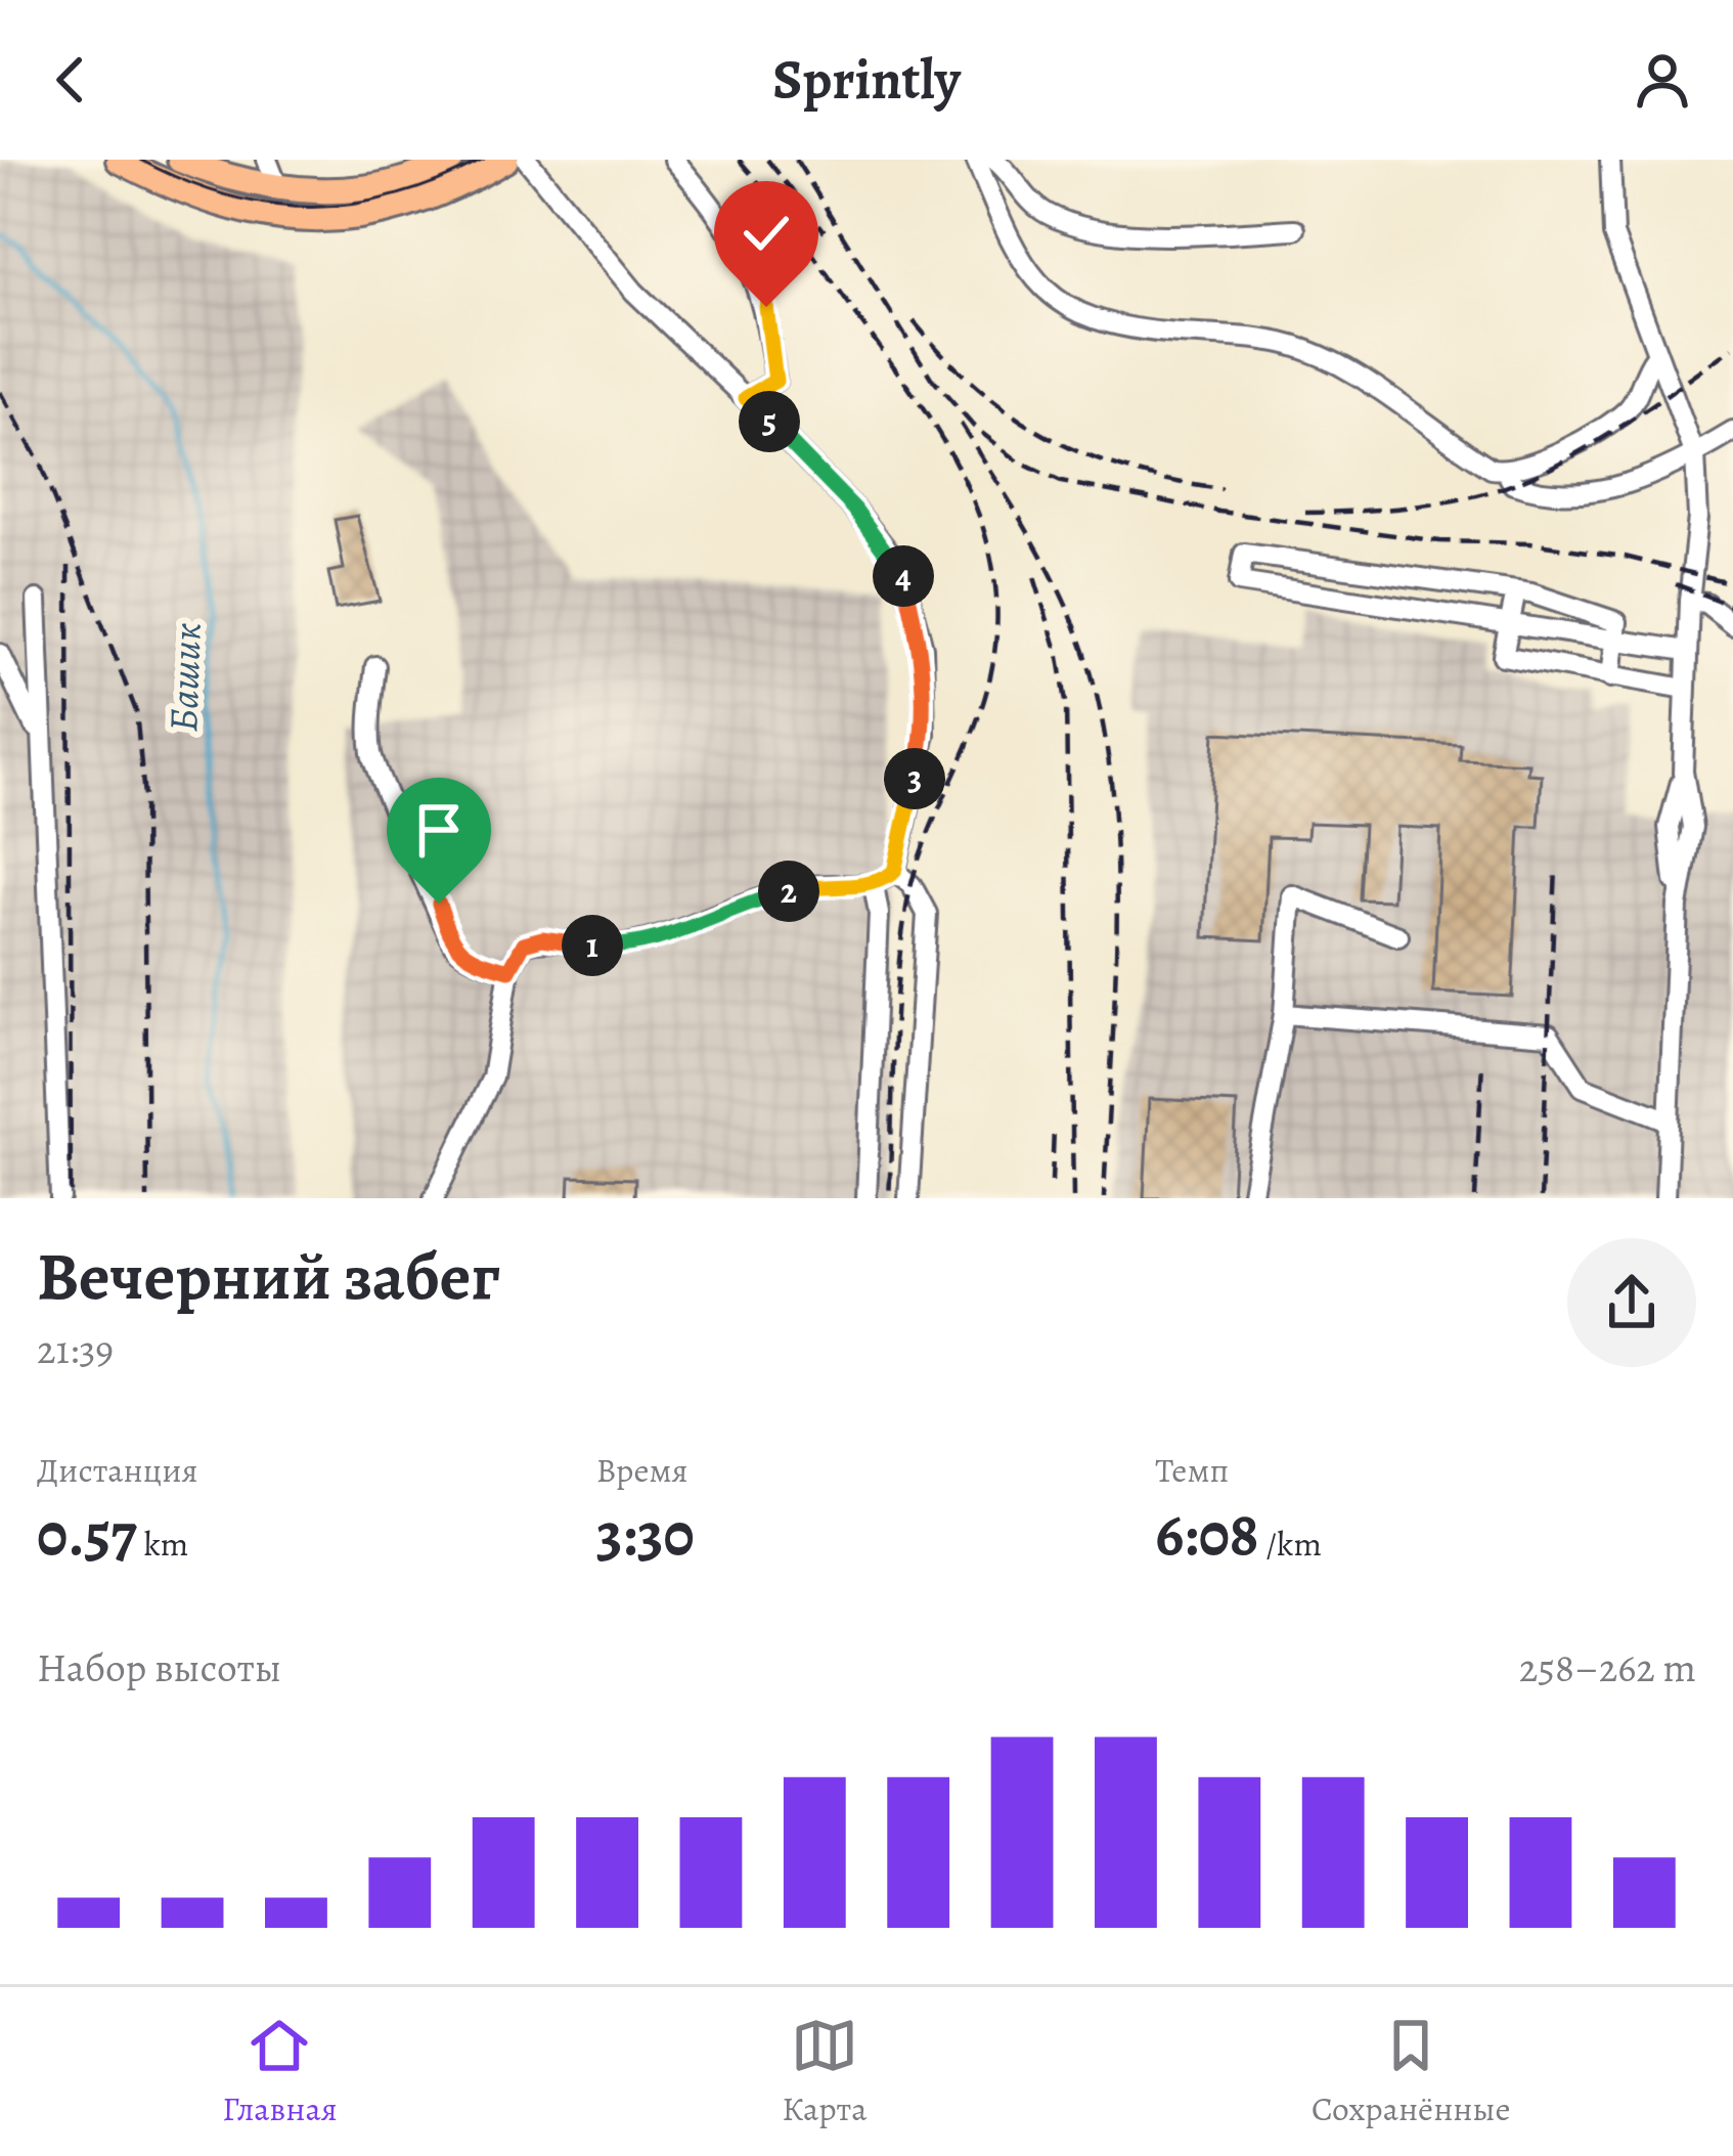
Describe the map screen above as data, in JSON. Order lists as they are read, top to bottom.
{
  "water": ["Башик"],
  "page": {
    "header": "Sprintly",
    "pins": [
      "5",
      "4",
      "3",
      "2",
      "1"
    ],
    "heading": ["Вечерний забег", "21:39"],
    "stats": [
      ["Дистанция", "0.57 km"],
      ["Время", "3:30"],
      ["Темп", "6:08 /km"]
    ],
    "chart": ["Набор высоты", "258–262 m"],
    "tabs": ["Главная", "Карта", "Сохранённые"]
  }
}
